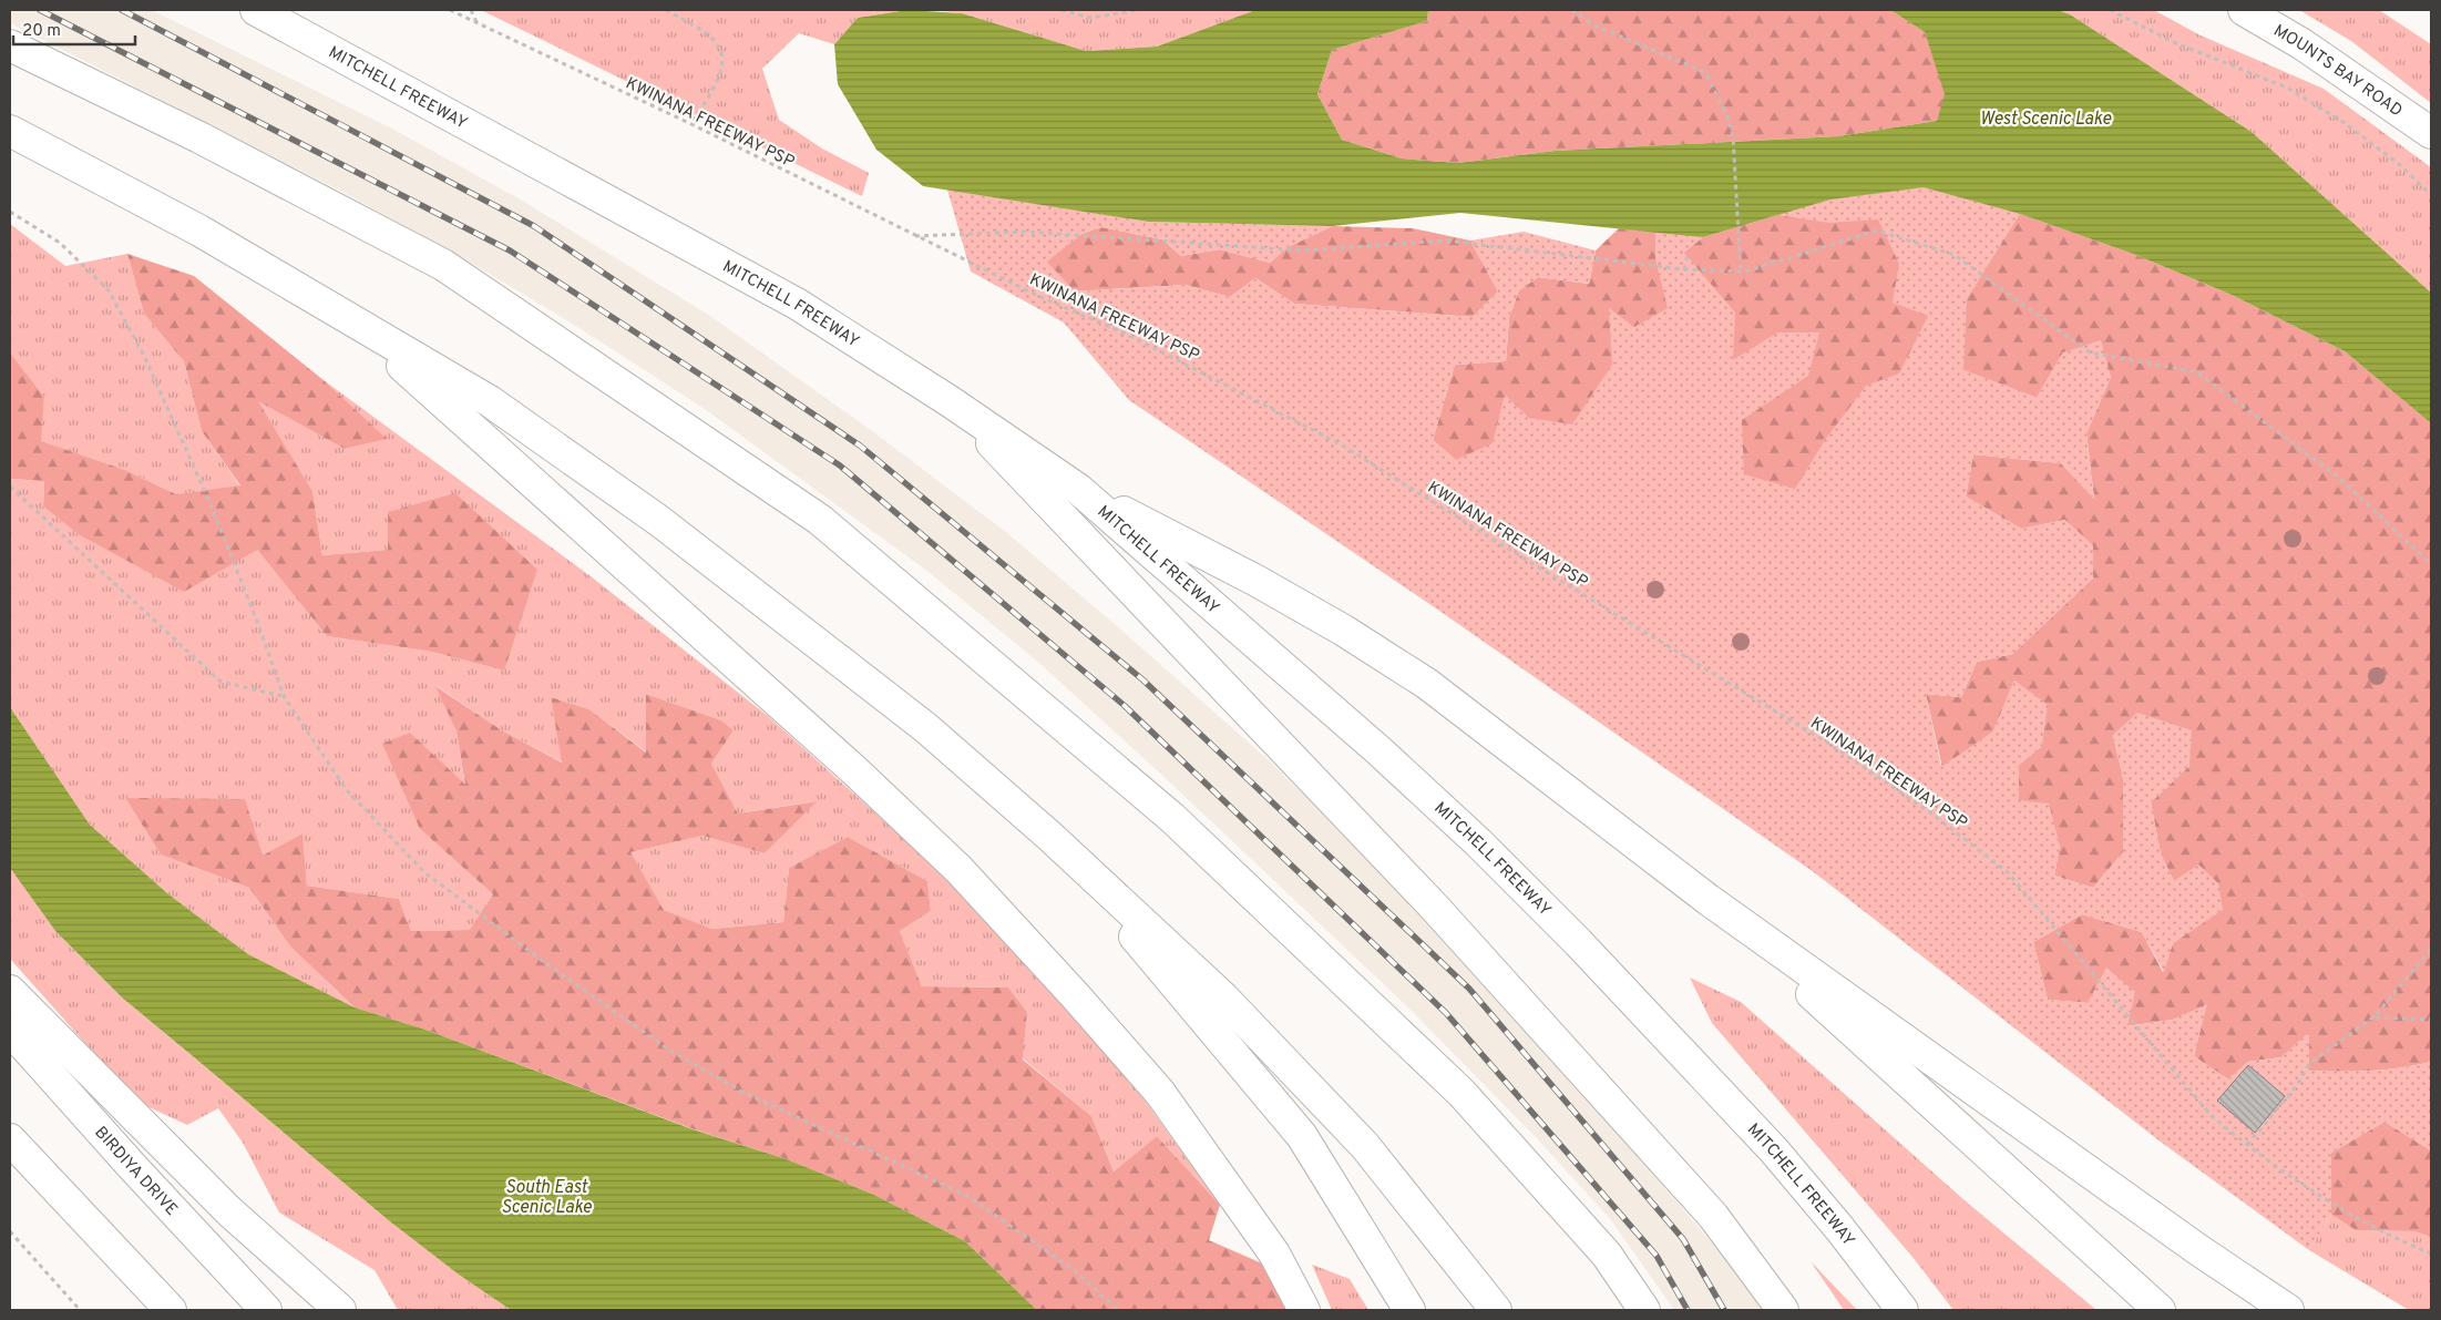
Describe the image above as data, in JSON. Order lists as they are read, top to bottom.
{
  "streets": {
    "main road": ["MOUNTS BAY ROAD", "MITCHELL FREEWAY", "BIRDIYA DRIVE"],
    "path": ["KWINANA FREEWAY PSP"]
  },
  "water": ["West Scenic Lake", "South East Scenic Lake"],
  "scale_bar": "20 m"
}
